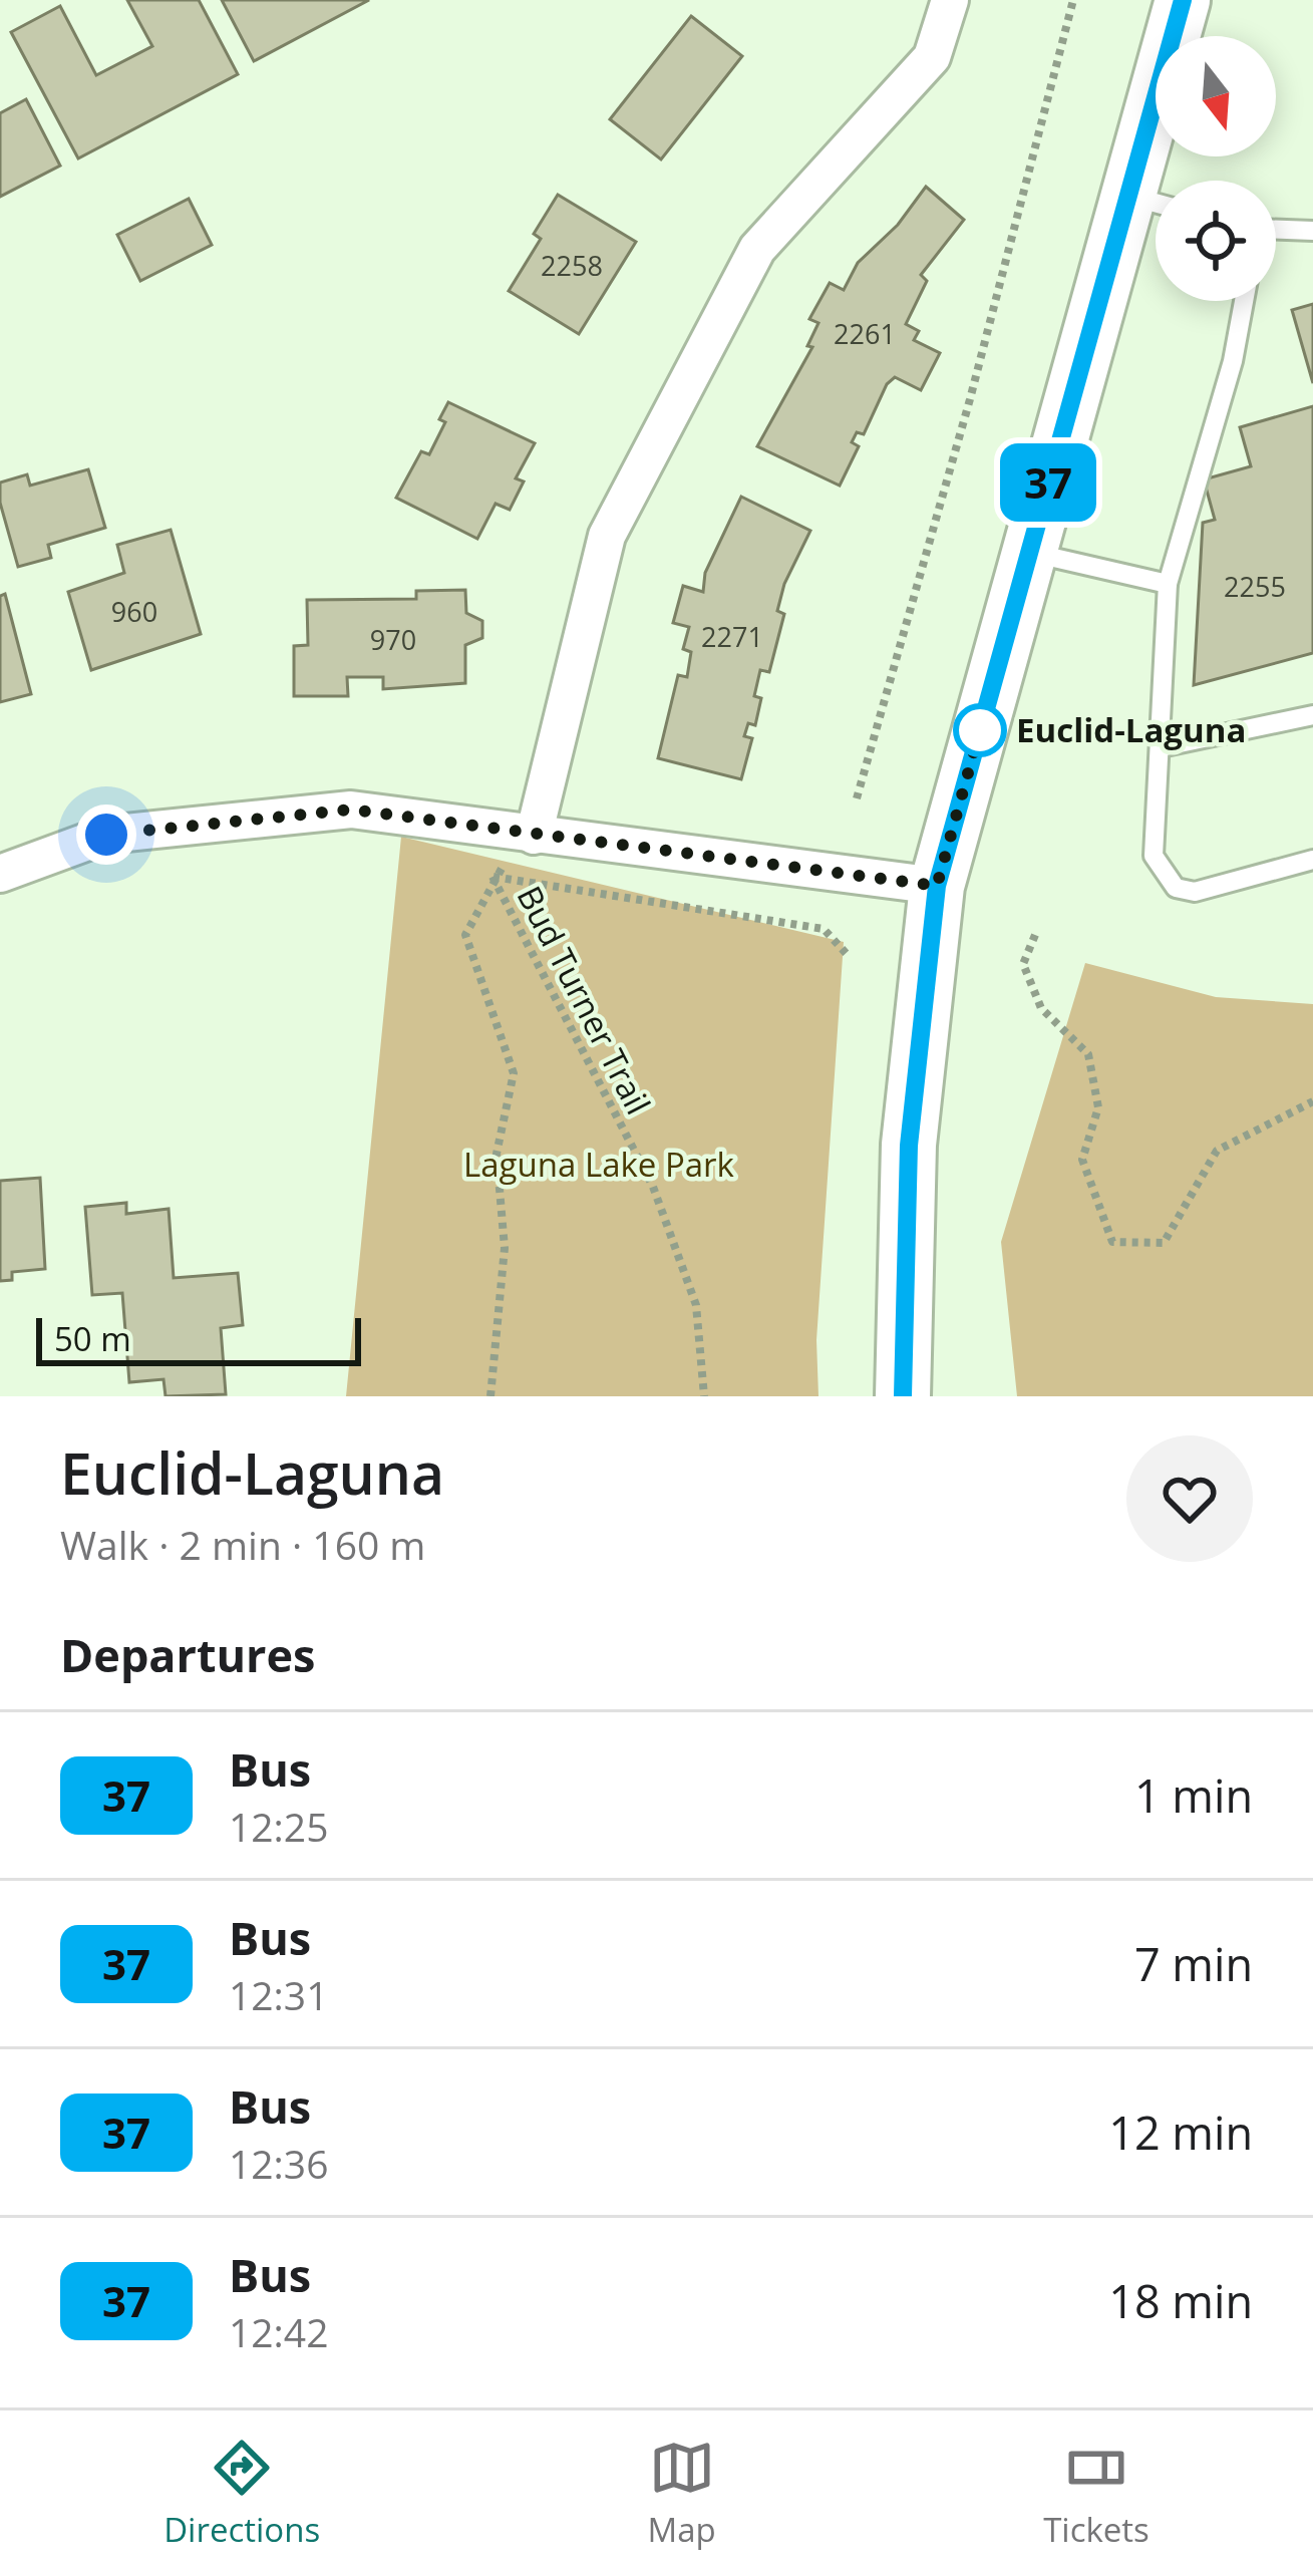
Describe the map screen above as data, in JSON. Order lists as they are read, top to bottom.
{
  "streets": {
    "path": ["Bud Turner Trail"]
  },
  "parks": ["Laguna Lake Park"],
  "places": ["Euclid-Laguna"],
  "lines": ["bus line 37"],
  "house_numbers": [
    "2258",
    "2261",
    "2255",
    "960",
    "2271",
    "970"
  ],
  "scale_bar": "50 m",
  "north": "bottom",
  "page": {
    "on_map": "37",
    "scale": "50 m",
    "heading": [
      ["Euclid-Laguna", "Walk · 2 min · 160 m"],
      "Departures"
    ],
    "list": [
      {
        "mark": "37",
        "name": "Bus",
        "note": "12:25",
        "value": "1 min"
      },
      {
        "mark": "37",
        "name": "Bus",
        "note": "12:31",
        "value": "7 min"
      },
      {
        "mark": "37",
        "name": "Bus",
        "note": "12:36",
        "value": "12 min"
      },
      {
        "mark": "37",
        "name": "Bus",
        "note": "12:42",
        "value": "18 min"
      }
    ],
    "tabs": ["Directions", "Map", "Tickets"]
  }
}
